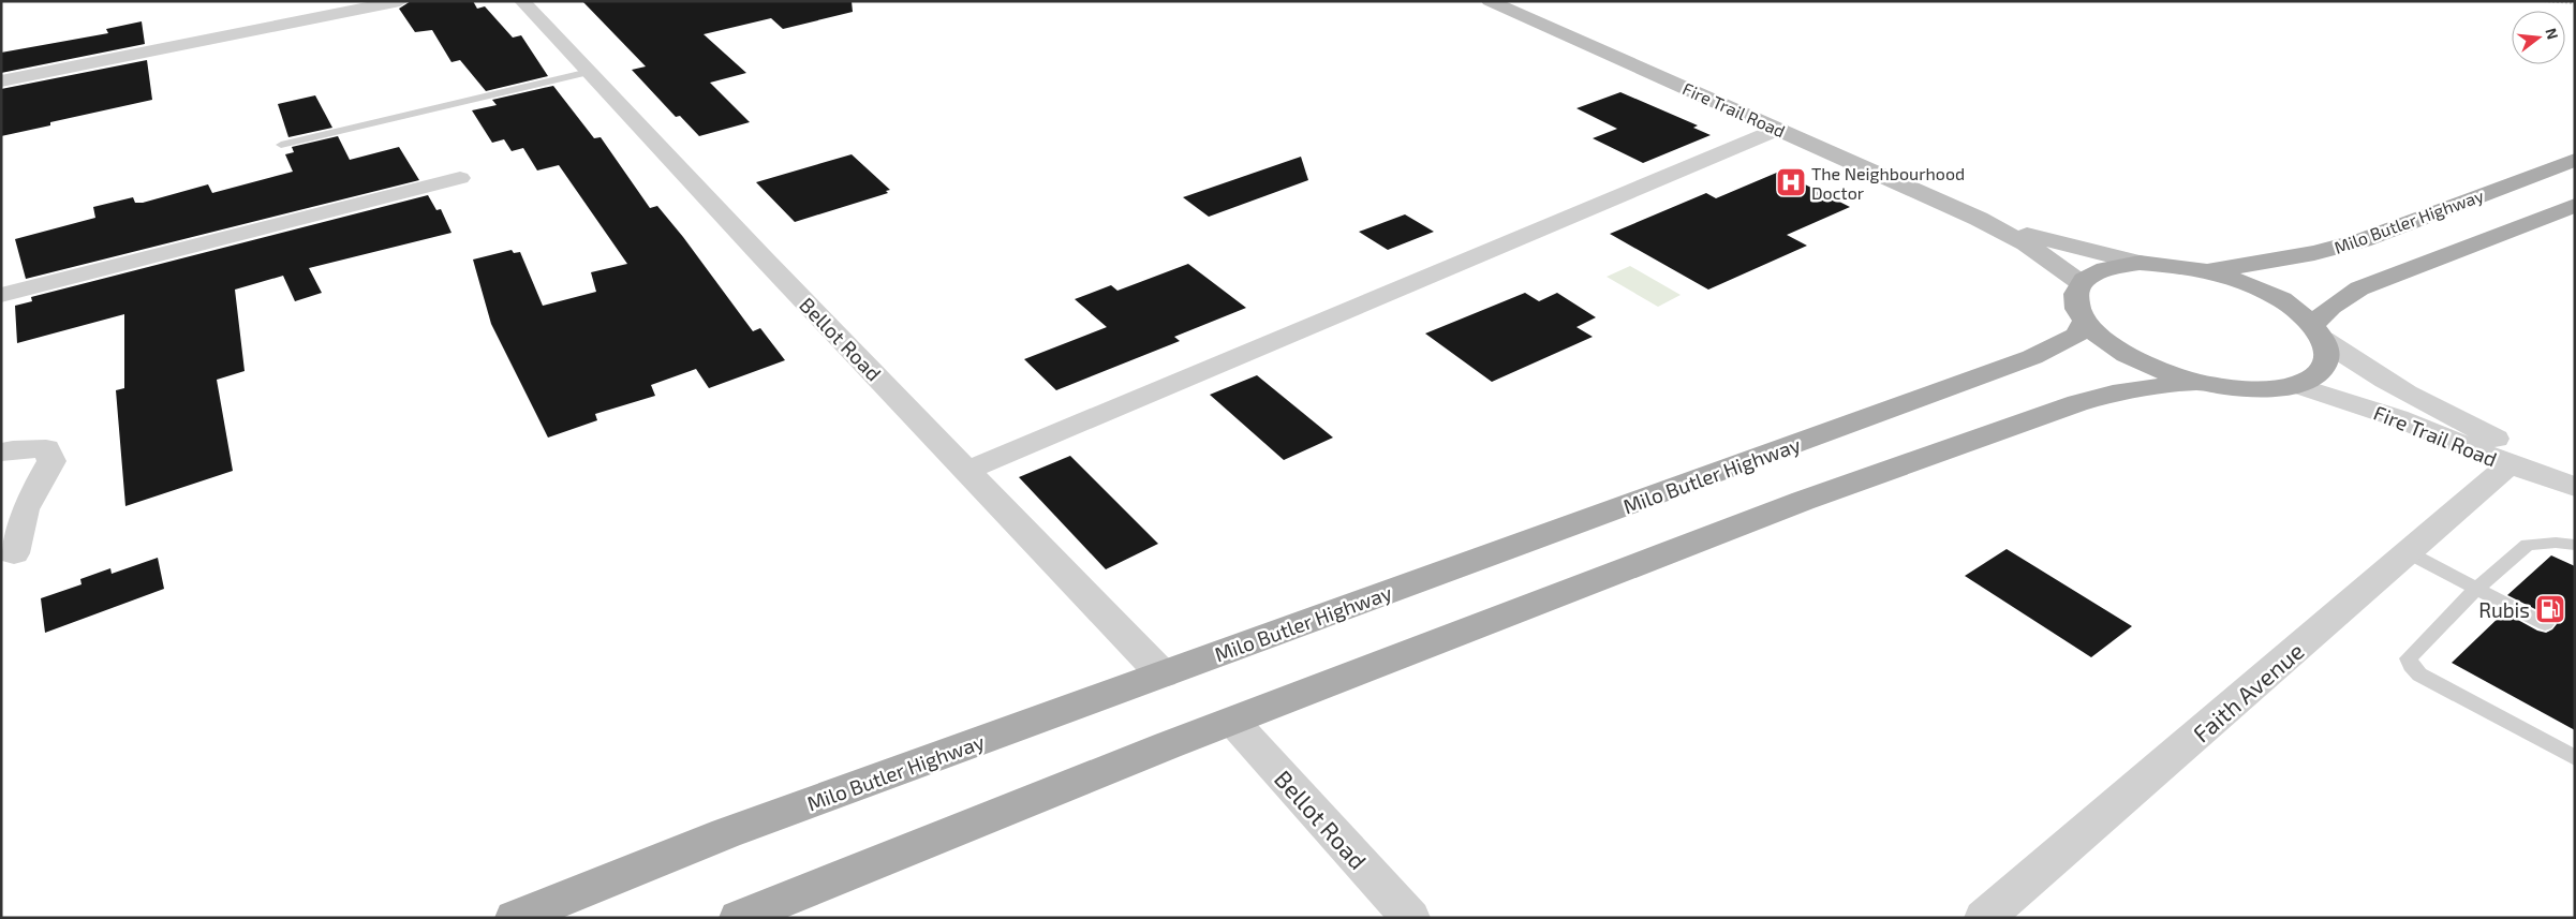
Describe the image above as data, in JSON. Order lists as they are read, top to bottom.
{
  "streets": {
    "main road": ["Fire Trail Road", "Milo Butler Highway"],
    "street": ["Bellot Road", "Faith Avenue"]
  },
  "crossings": [
    ["Fire Trail Road", "Faith Avenue"],
    ["Milo Butler Highway", "Bellot Road"]
  ],
  "places": {
    "hospital": ["The Neighbourhood Doctor"],
    "fuel station": ["Rubis"]
  },
  "north": "right"
}
